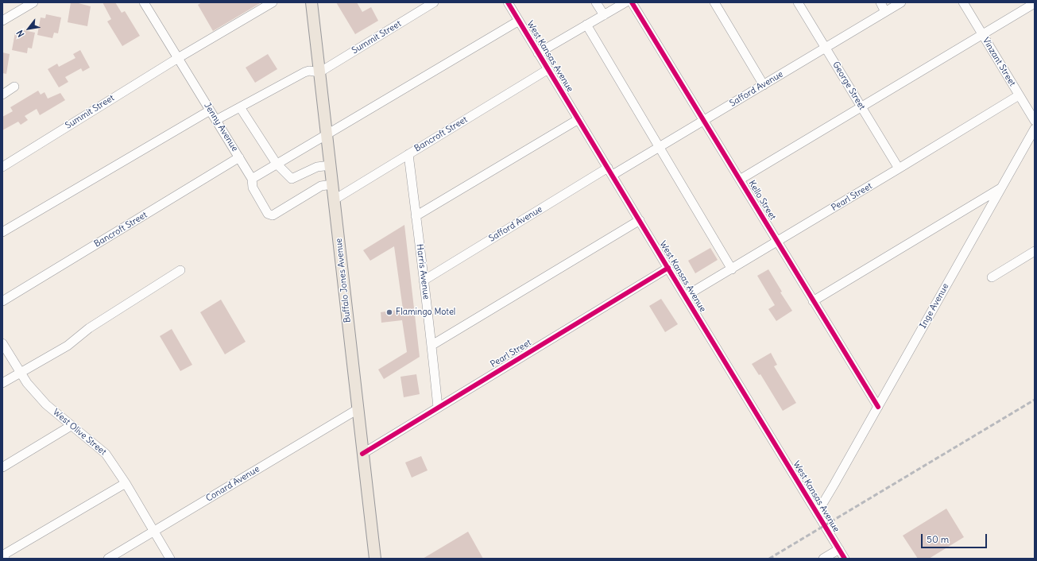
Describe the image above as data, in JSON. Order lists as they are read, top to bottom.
{
  "streets": {
    "main road": ["Buffalo Jones Avenue"],
    "street": [
      "Summit Street",
      "West Kansas Avenue",
      "Vinzant Street",
      "George Street",
      "Safford Avenue",
      "Jenny Avenue",
      "Bancroft Street",
      "Pearl Street",
      "Kello Street",
      "Harris Avenue",
      "Inge Avenue",
      "West Olive Street",
      "Conard Avenue"
    ]
  },
  "crossings": [
    ["Summit Street", "Jenny Avenue"],
    ["Summit Street", "Buffalo Jones Avenue"],
    ["West Kansas Avenue", "Safford Avenue"],
    ["West Kansas Avenue", "Bancroft Street"],
    ["West Kansas Avenue", "Pearl Street"],
    ["West Kansas Avenue", "Inge Avenue"],
    ["Vinzant Street", "Pearl Street"],
    ["George Street", "Safford Avenue"],
    ["George Street", "Pearl Street"],
    ["Safford Avenue", "Kello Street"],
    ["Safford Avenue", "Harris Avenue"],
    ["Jenny Avenue", "Bancroft Street"],
    ["Jenny Avenue", "Buffalo Jones Avenue"],
    ["Bancroft Street", "Harris Avenue"],
    ["Bancroft Street", "Buffalo Jones Avenue"],
    ["Pearl Street", "Kello Street"],
    ["Pearl Street", "Harris Avenue"],
    ["Pearl Street", "Buffalo Jones Avenue"],
    ["Kello Street", "Inge Avenue"],
    ["Buffalo Jones Avenue", "Conard Avenue"],
    ["West Olive Street", "Conard Avenue"]
  ],
  "places": ["Flamingo Motel"],
  "scale_bar": "50 m",
  "north": "bottom left"
}
